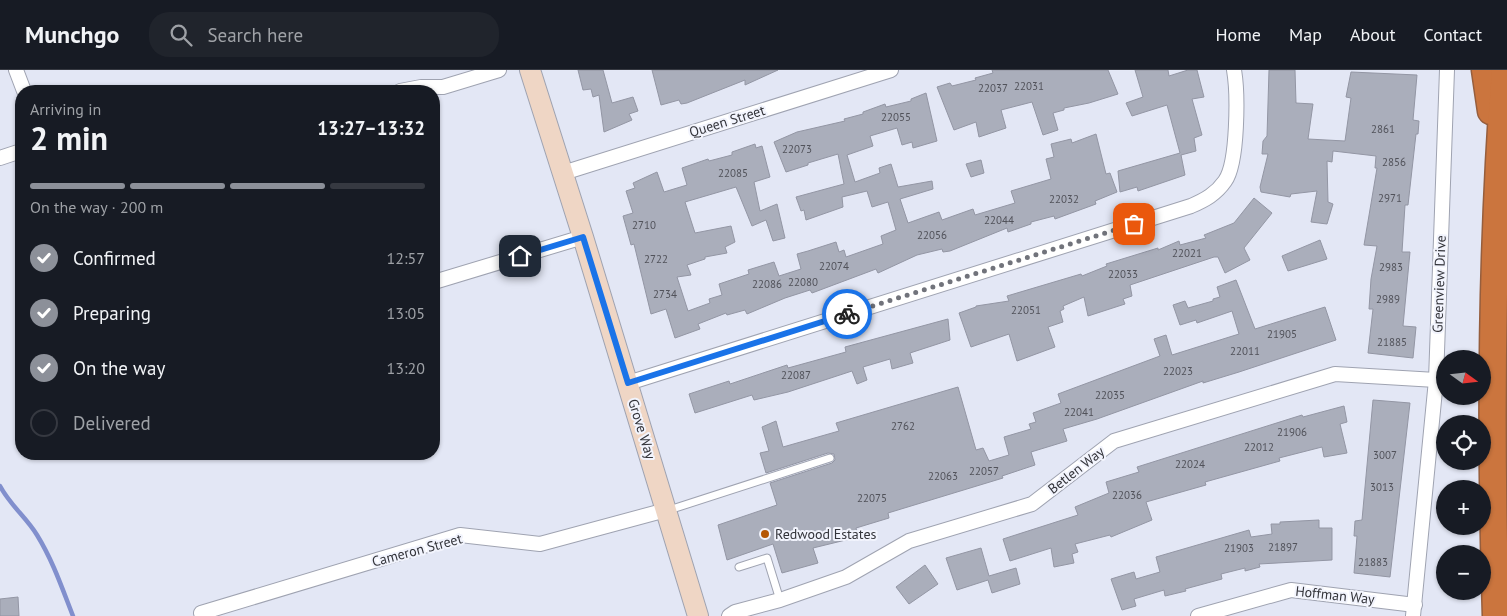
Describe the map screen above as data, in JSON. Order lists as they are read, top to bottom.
{
  "streets": {
    "main road": ["Grove Way"],
    "street": [
      "Queen Street",
      "Greenview Drive",
      "Betlen Way",
      "Cameron Street",
      "Hoffman Way"
    ]
  },
  "crossings": [
    ["Queen Street", "Grove Way"],
    ["Greenview Drive", "Betlen Way"],
    ["Greenview Drive", "Hoffman Way"],
    ["Grove Way", "Cameron Street"]
  ],
  "places": ["Redwood Estates"],
  "house_numbers": [
    "22031",
    "22037",
    "22055",
    "2861",
    "22073",
    "2856",
    "22085",
    "2971",
    "22032",
    "22044",
    "2710",
    "22056",
    "22021",
    "2722",
    "22074",
    "2983",
    "22033",
    "22080",
    "22086",
    "2734",
    "2989",
    "22051",
    "21905",
    "21885",
    "22011",
    "22023",
    "22087",
    "22035",
    "22041",
    "2762",
    "21906",
    "22012",
    "3007",
    "22024",
    "22057",
    "22063",
    "3013",
    "22036",
    "22075",
    "21897",
    "21903",
    "21883"
  ],
  "north": "right",
  "page": {
    "header": "Munchgo",
    "search": "Search here",
    "nav": [
      "Home",
      "Map",
      "About",
      "Contact"
    ],
    "heading": ["2 min", "Arriving in", "13:27–13:32"],
    "bar": "On the way · 200 m",
    "list": [
      ["Confirmed", "12:57"],
      ["Preparing", "13:05"],
      ["On the way", "13:20"],
      "Delivered"
    ],
    "map_buttons": ["+", "−"]
  }
}
